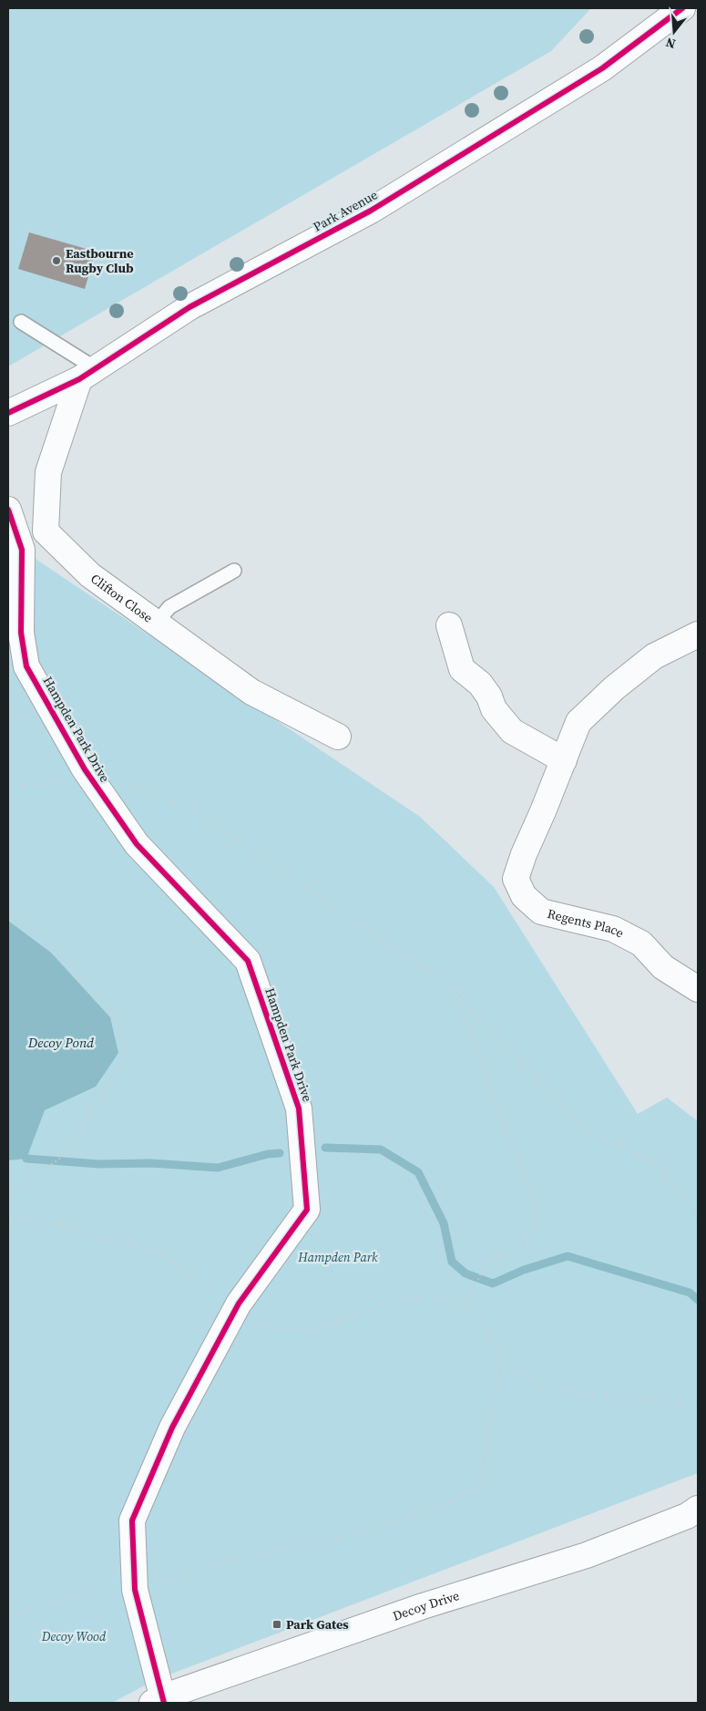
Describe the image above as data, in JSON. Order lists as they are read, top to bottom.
{
  "streets": {
    "street": [
      "Park Avenue",
      "Clifton Close",
      "Hampden Park Drive",
      "Regents Place",
      "Decoy Drive"
    ]
  },
  "crossings": [
    ["Park Avenue", "Clifton Close"],
    ["Hampden Park Drive", "Decoy Drive"]
  ],
  "water": ["Decoy Pond"],
  "parks": ["Hampden Park", "Decoy Wood"],
  "places": {
    "other": ["Eastbourne Rugby Club"],
    "transit": ["Park Gates"]
  },
  "north": "bottom"
}
